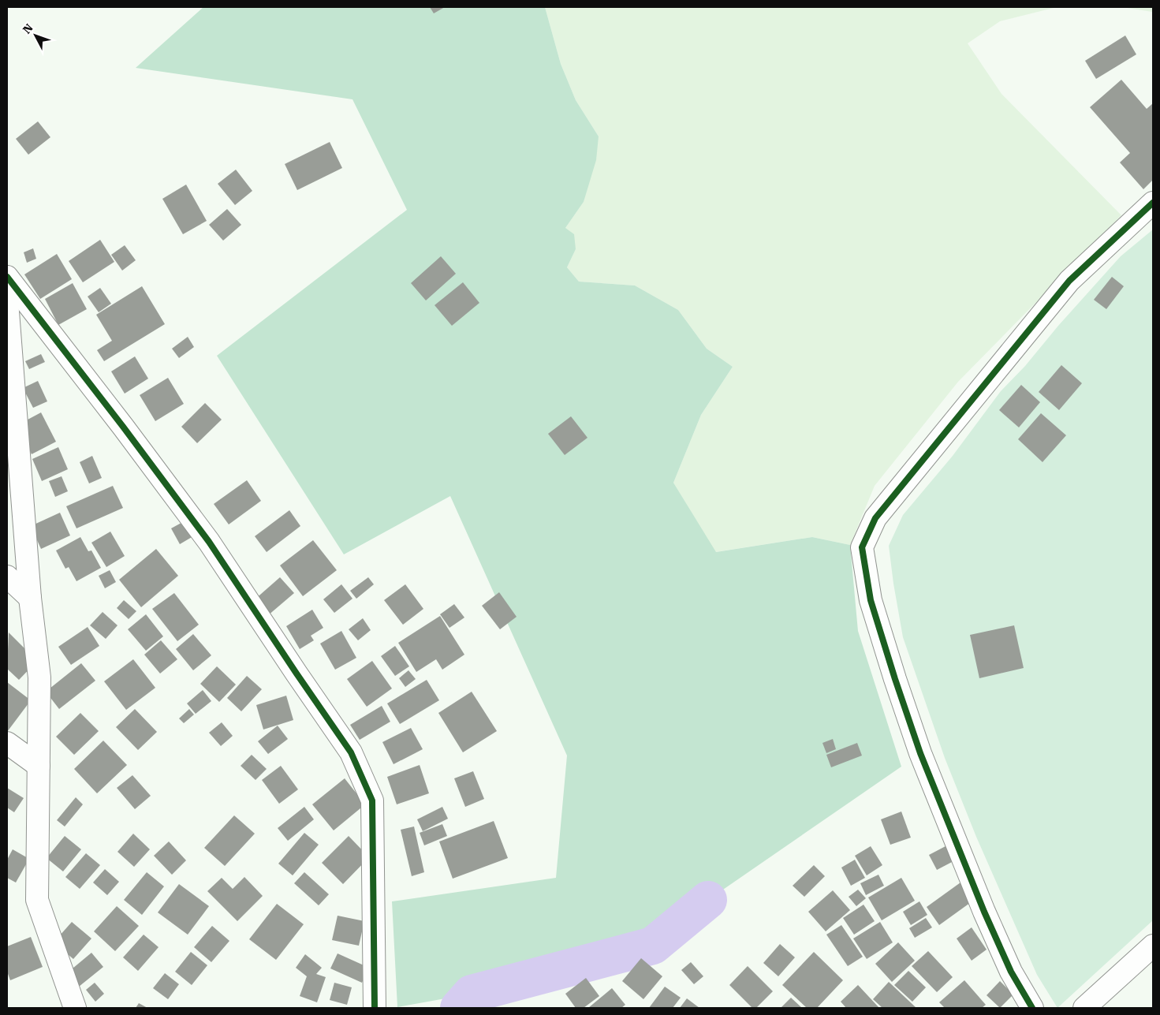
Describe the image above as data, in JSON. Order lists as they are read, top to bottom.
{
  "north": "top left"
}
